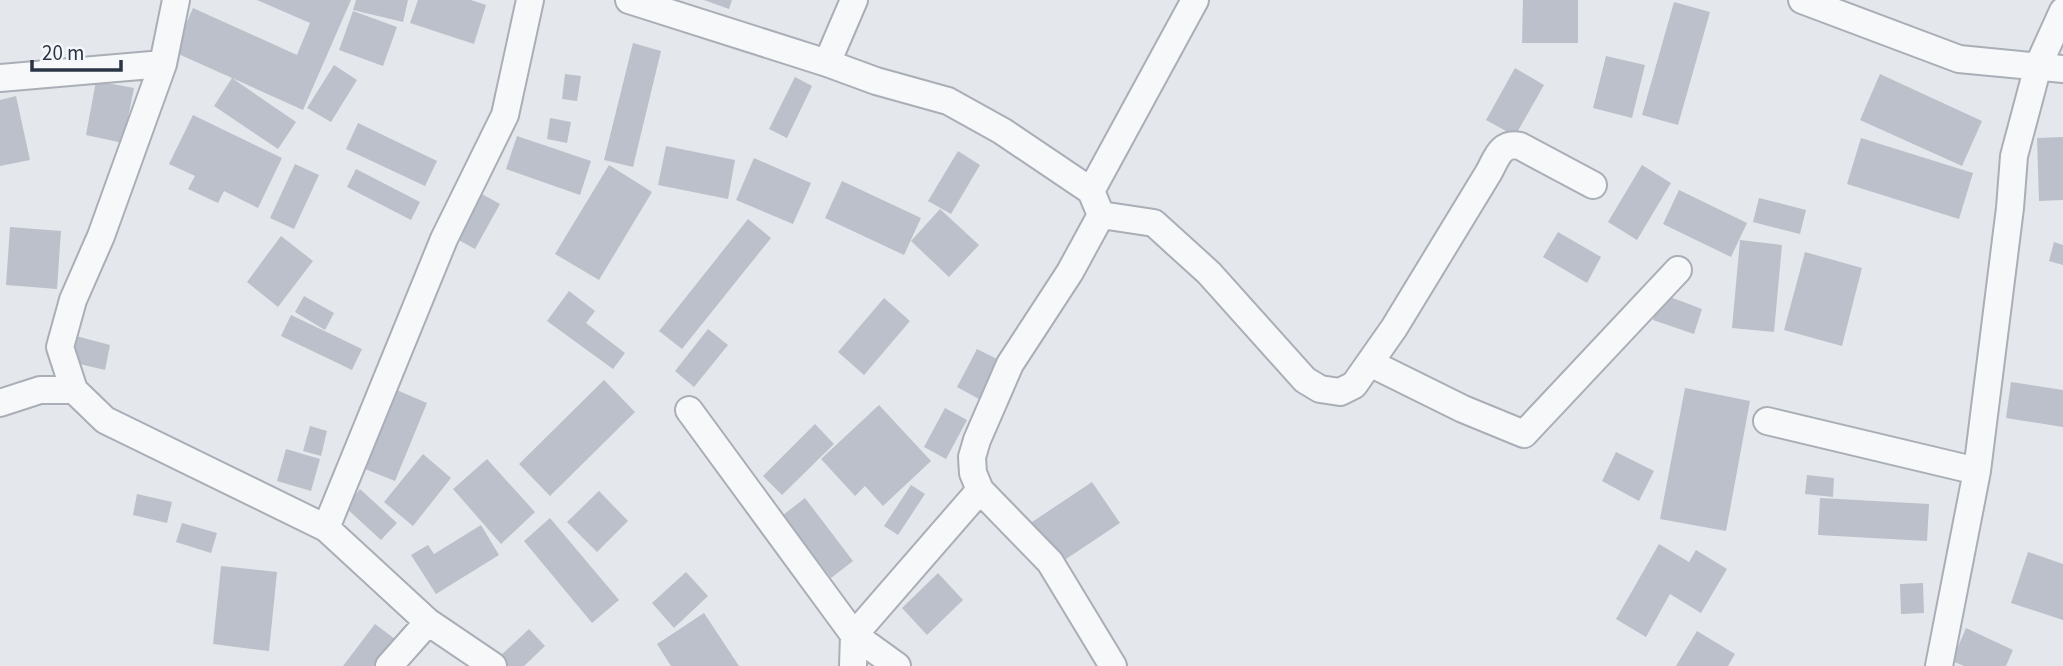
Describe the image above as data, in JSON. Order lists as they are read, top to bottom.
{
  "scale_bar": "20 m"
}
